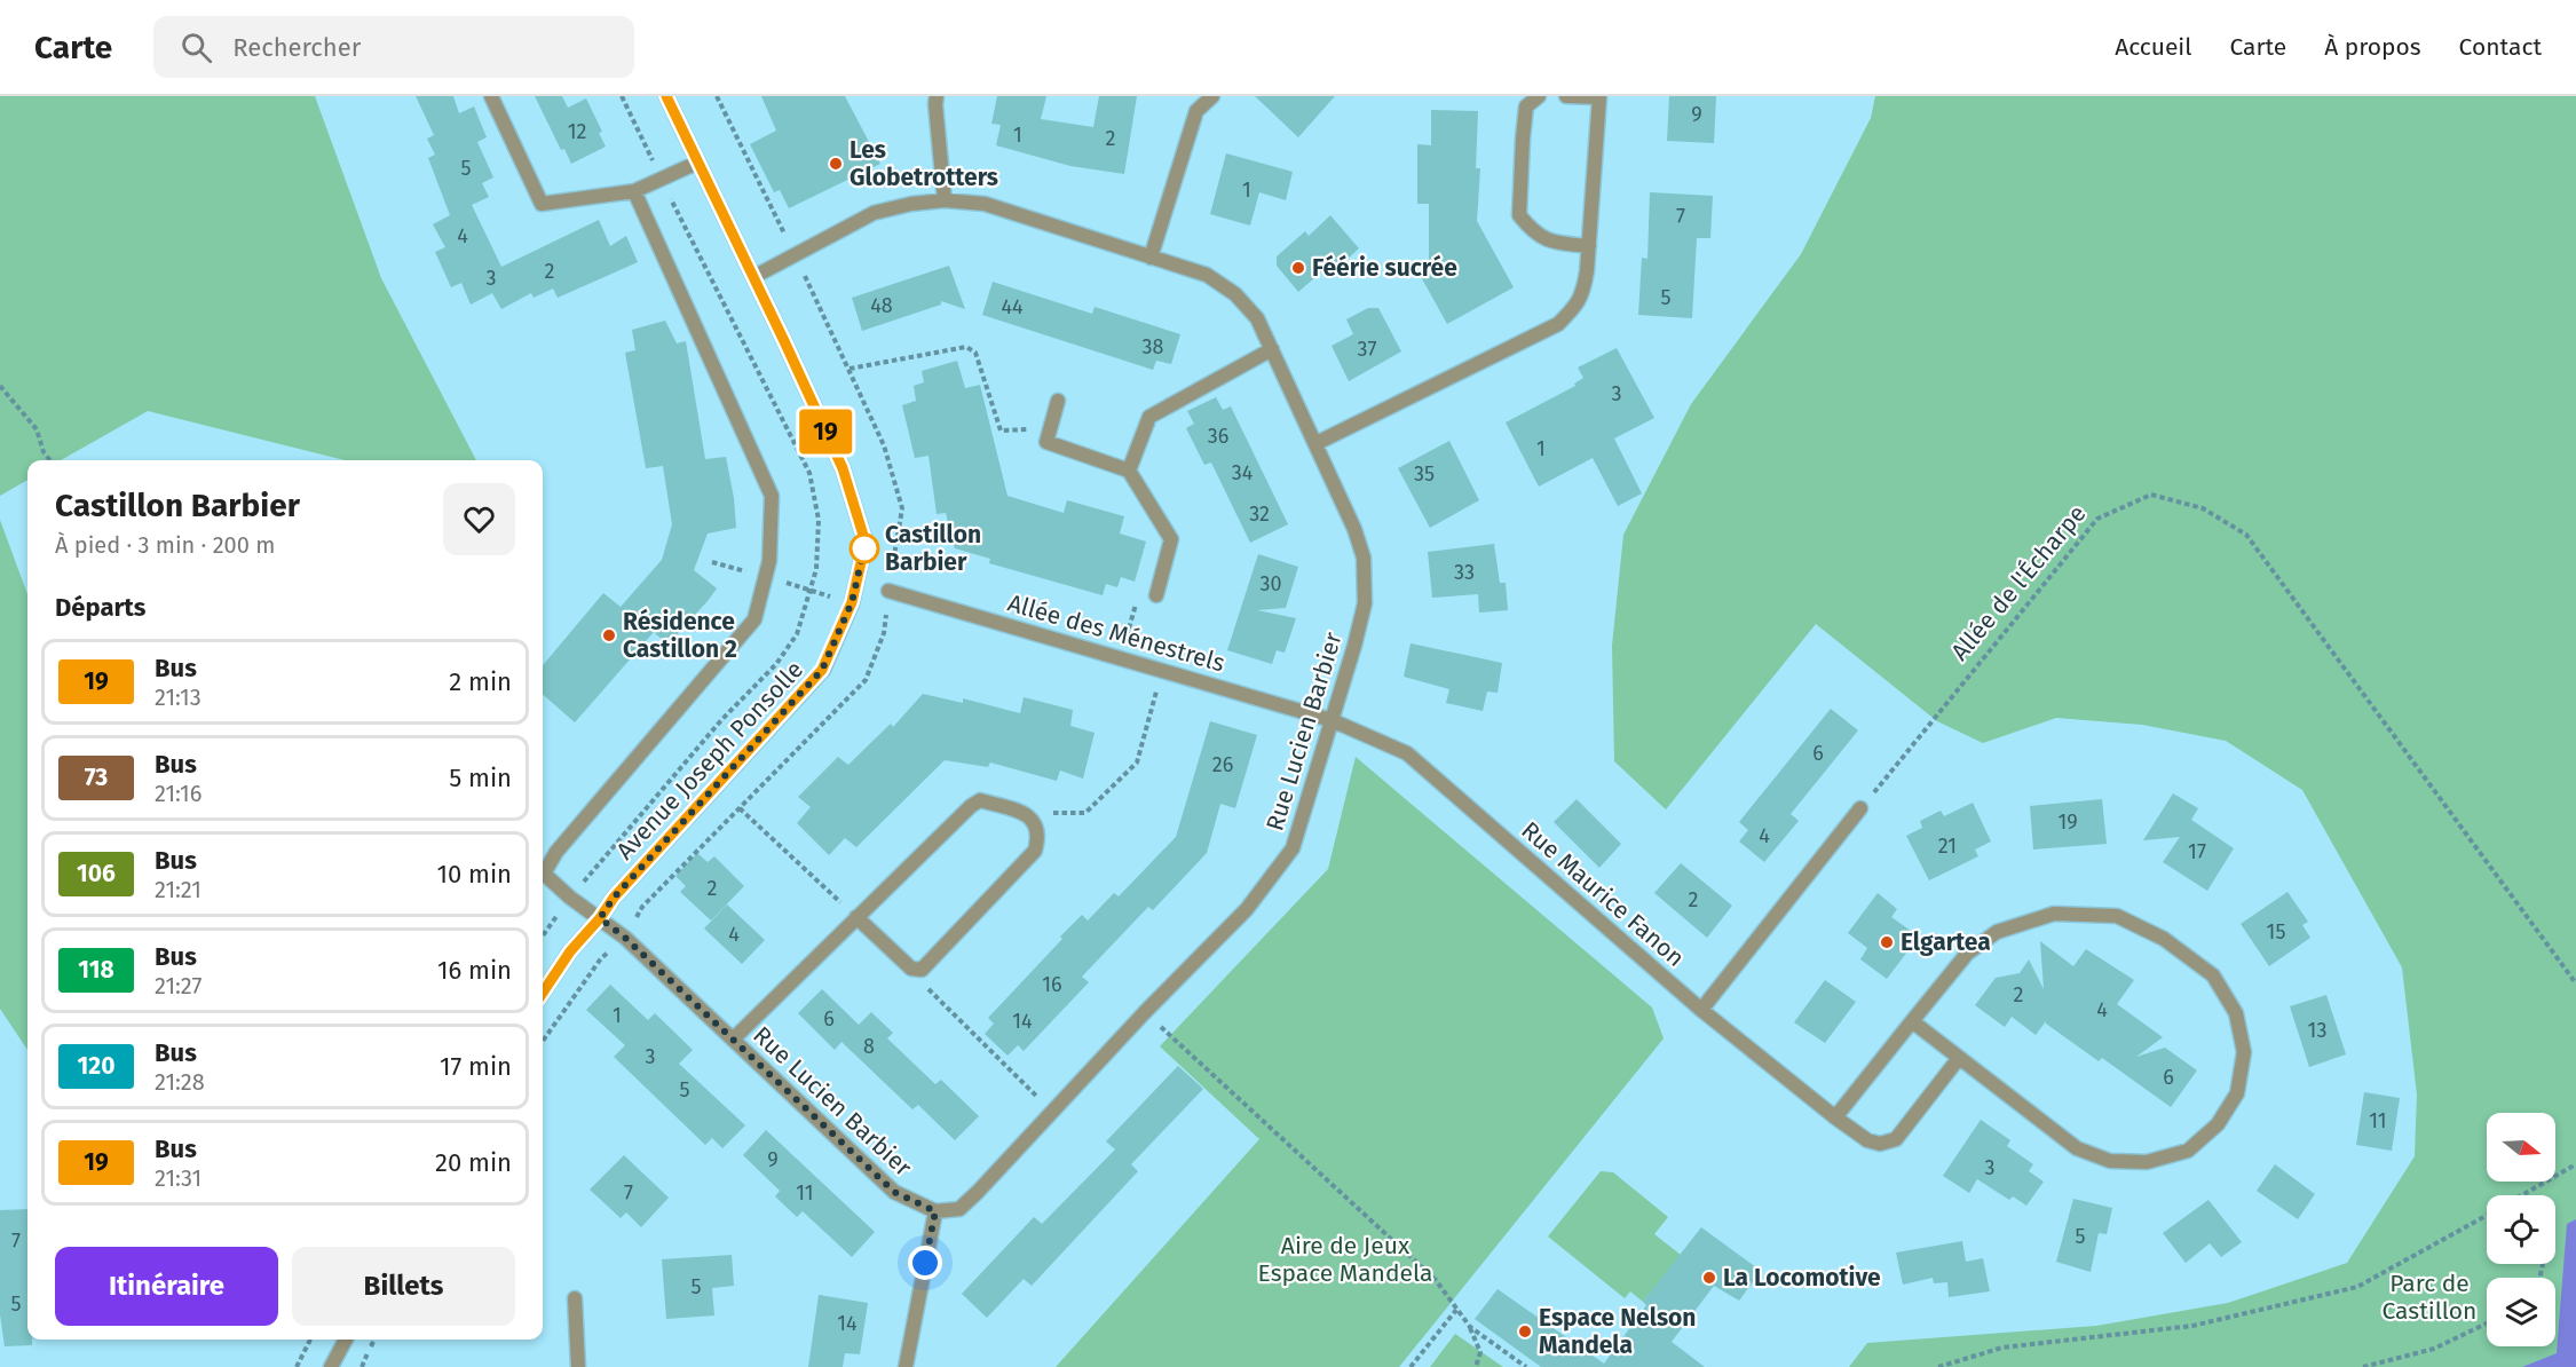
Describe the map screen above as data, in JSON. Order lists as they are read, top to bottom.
{
  "streets": {
    "street": [
      "Allée des Ménestrels",
      "Rue Lucien Barbier",
      "Avenue Joseph Ponsolle",
      "Rue Maurice Fanon"
    ],
    "path": ["Allée de l'Écharpe"]
  },
  "crossings": [
    ["Allée des Ménestrels", "Rue Lucien Barbier"],
    ["Allée des Ménestrels", "Rue Maurice Fanon"],
    ["Rue Lucien Barbier", "Avenue Joseph Ponsolle"],
    ["Rue Lucien Barbier", "Rue Maurice Fanon"]
  ],
  "parks": ["Aire de Jeux Espace Mandela", "Parc de Castillon"],
  "places": [
    "Les Globetrotters",
    "Féérie sucrée",
    "Castillon Barbier",
    "Résidence Castillon 2",
    "Elgartea",
    "La Locomotive",
    "Espace Nelson Mandela"
  ],
  "lines": ["bus line 19"],
  "house_numbers": [
    "9",
    "12",
    "1",
    "2",
    "5",
    "1",
    "7",
    "4",
    "2",
    "3",
    "5",
    "48",
    "44",
    "38",
    "37",
    "3",
    "36",
    "1",
    "34",
    "35",
    "32",
    "33",
    "30",
    "6",
    "26",
    "19",
    "4",
    "21",
    "17",
    "2",
    "2",
    "15",
    "4",
    "16",
    "2",
    "4",
    "1",
    "6",
    "14",
    "13",
    "8",
    "3",
    "6",
    "5",
    "11",
    "9",
    "3",
    "7",
    "11",
    "5",
    "7",
    "5",
    "5",
    "14"
  ],
  "north": "right",
  "page": {
    "header": "Carte",
    "search": "Rechercher",
    "nav": [
      "Accueil",
      "Carte",
      "À propos",
      "Contact"
    ],
    "on_map": "19",
    "heading": [
      ["Castillon Barbier", "À pied · 3 min · 200 m"],
      "Départs"
    ],
    "list": [
      {
        "mark": "19",
        "name": "Bus",
        "note": "21:13",
        "value": "2 min"
      },
      {
        "mark": "73",
        "name": "Bus",
        "note": "21:16",
        "value": "5 min"
      },
      {
        "mark": "106",
        "name": "Bus",
        "note": "21:21",
        "value": "10 min"
      },
      {
        "mark": "118",
        "name": "Bus",
        "note": "21:27",
        "value": "16 min"
      },
      {
        "mark": "120",
        "name": "Bus",
        "note": "21:28",
        "value": "17 min"
      },
      {
        "mark": "19",
        "name": "Bus",
        "note": "21:31",
        "value": "20 min"
      }
    ],
    "buttons": ["Itinéraire", "Billets"]
  }
}
